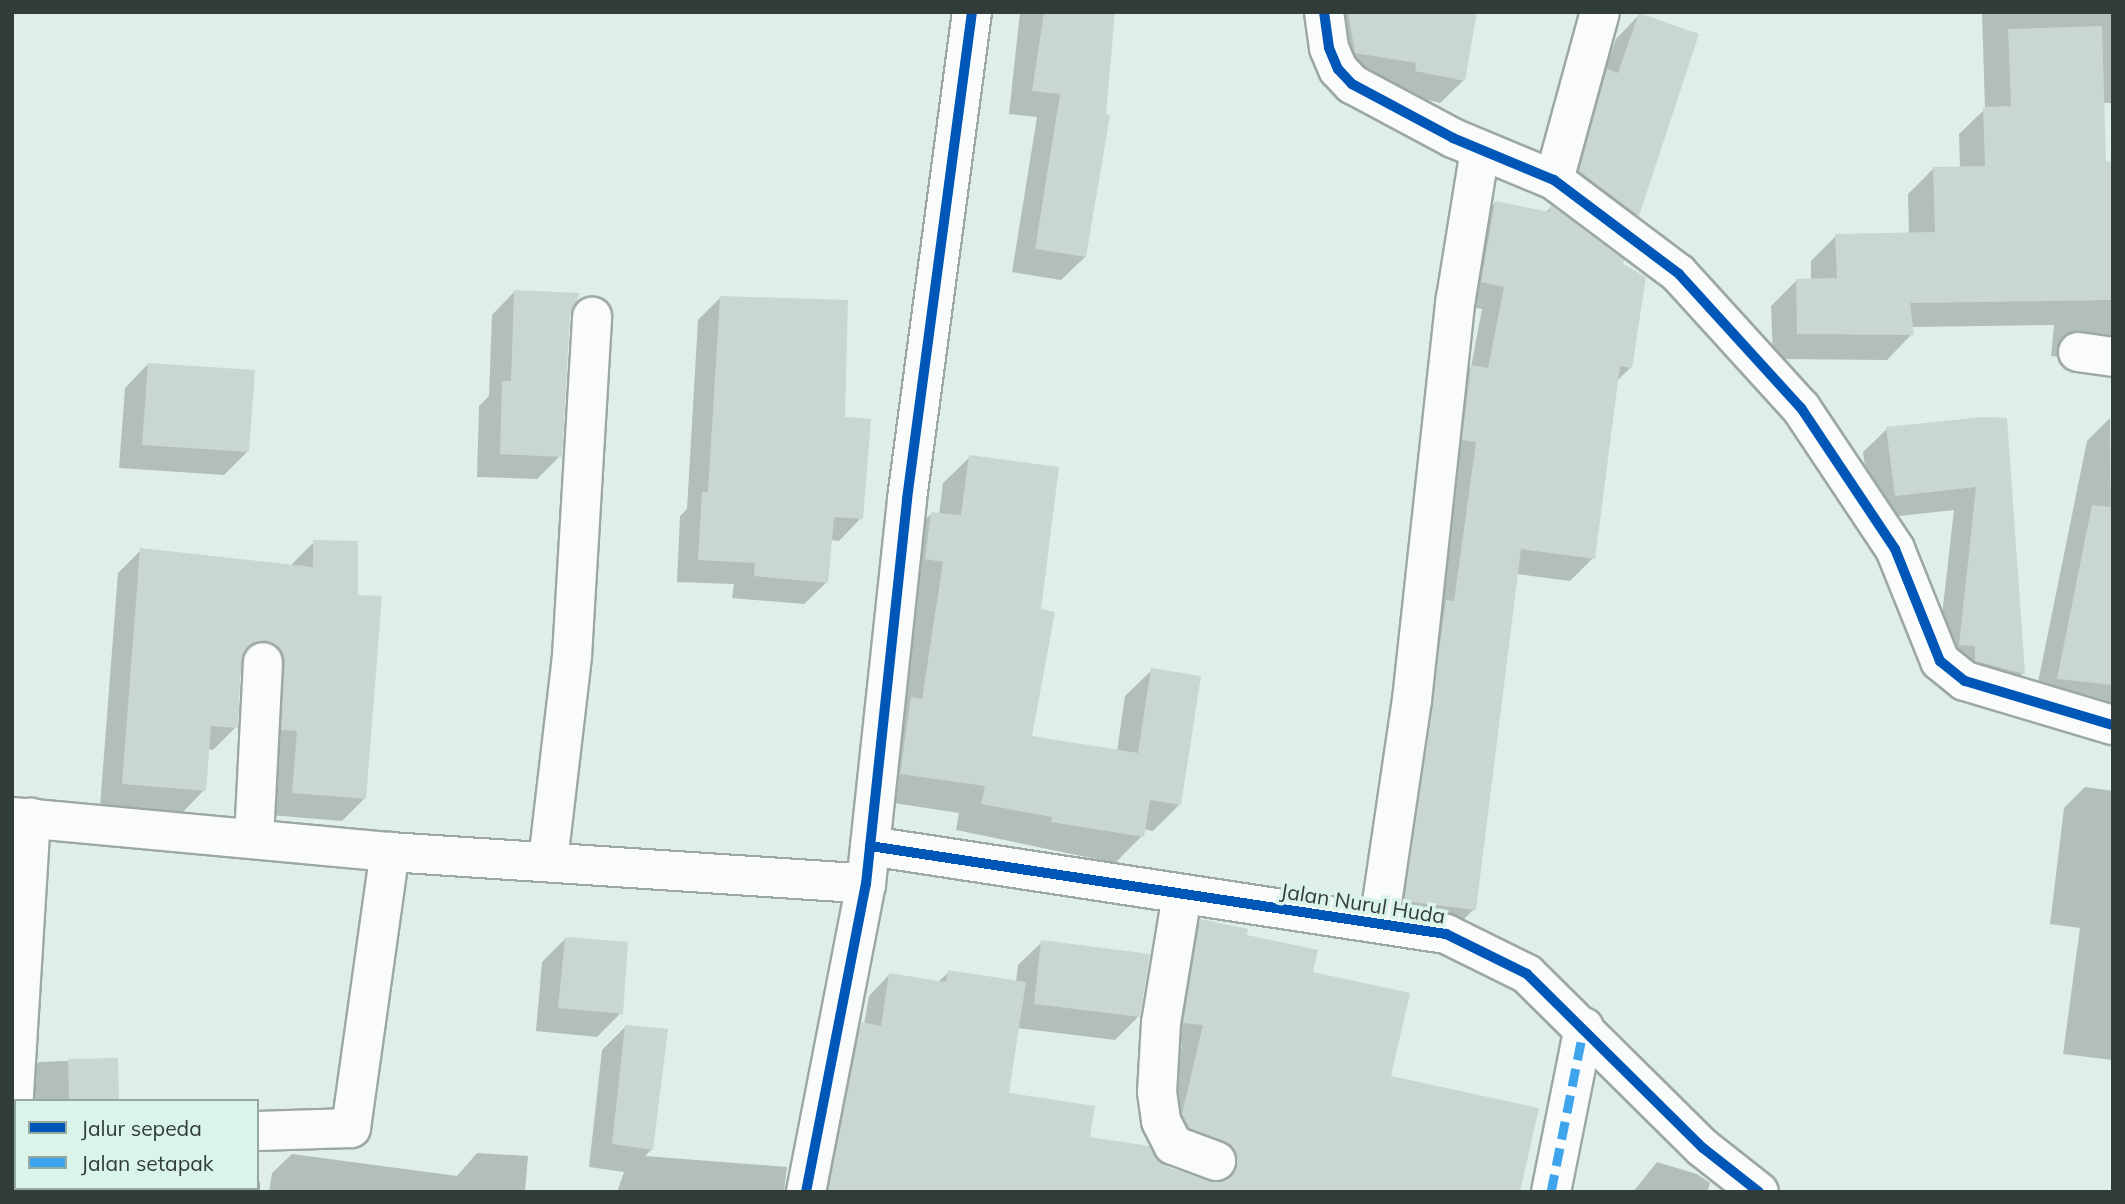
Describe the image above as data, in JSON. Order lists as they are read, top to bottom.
{
  "streets": {
    "street": ["Jalan Nurul Huda"]
  },
  "legend": ["Jalur sepeda", "Jalan setapak"]
}
